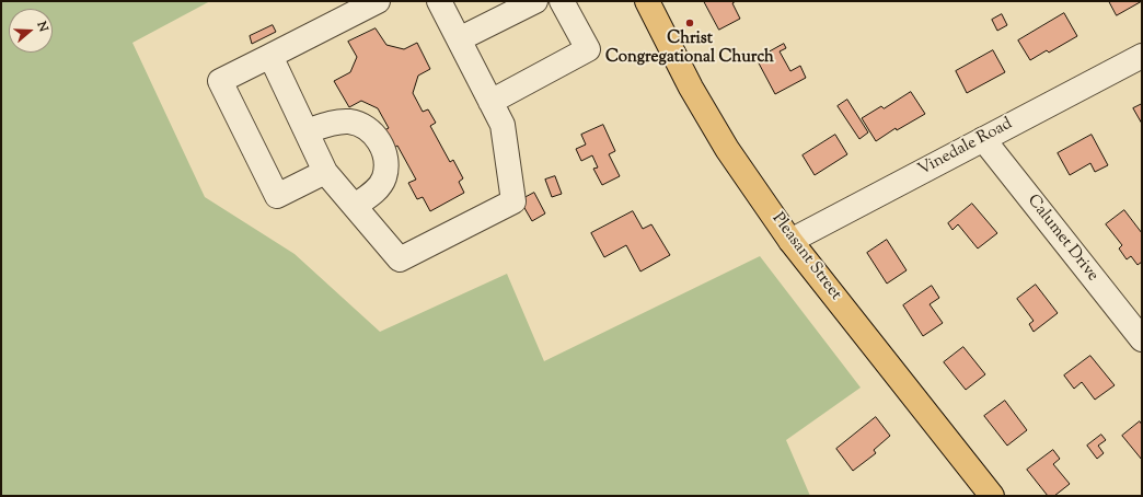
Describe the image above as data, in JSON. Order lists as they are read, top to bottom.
{
  "streets": {
    "main road": ["Pleasant Street"],
    "street": ["Vinedale Road", "Calumet Drive"]
  },
  "crossings": [
    ["Vinedale Road", "Calumet Drive"],
    ["Vinedale Road", "Pleasant Street"]
  ],
  "places": ["Christ Congregational Church"],
  "north": "right"
}
